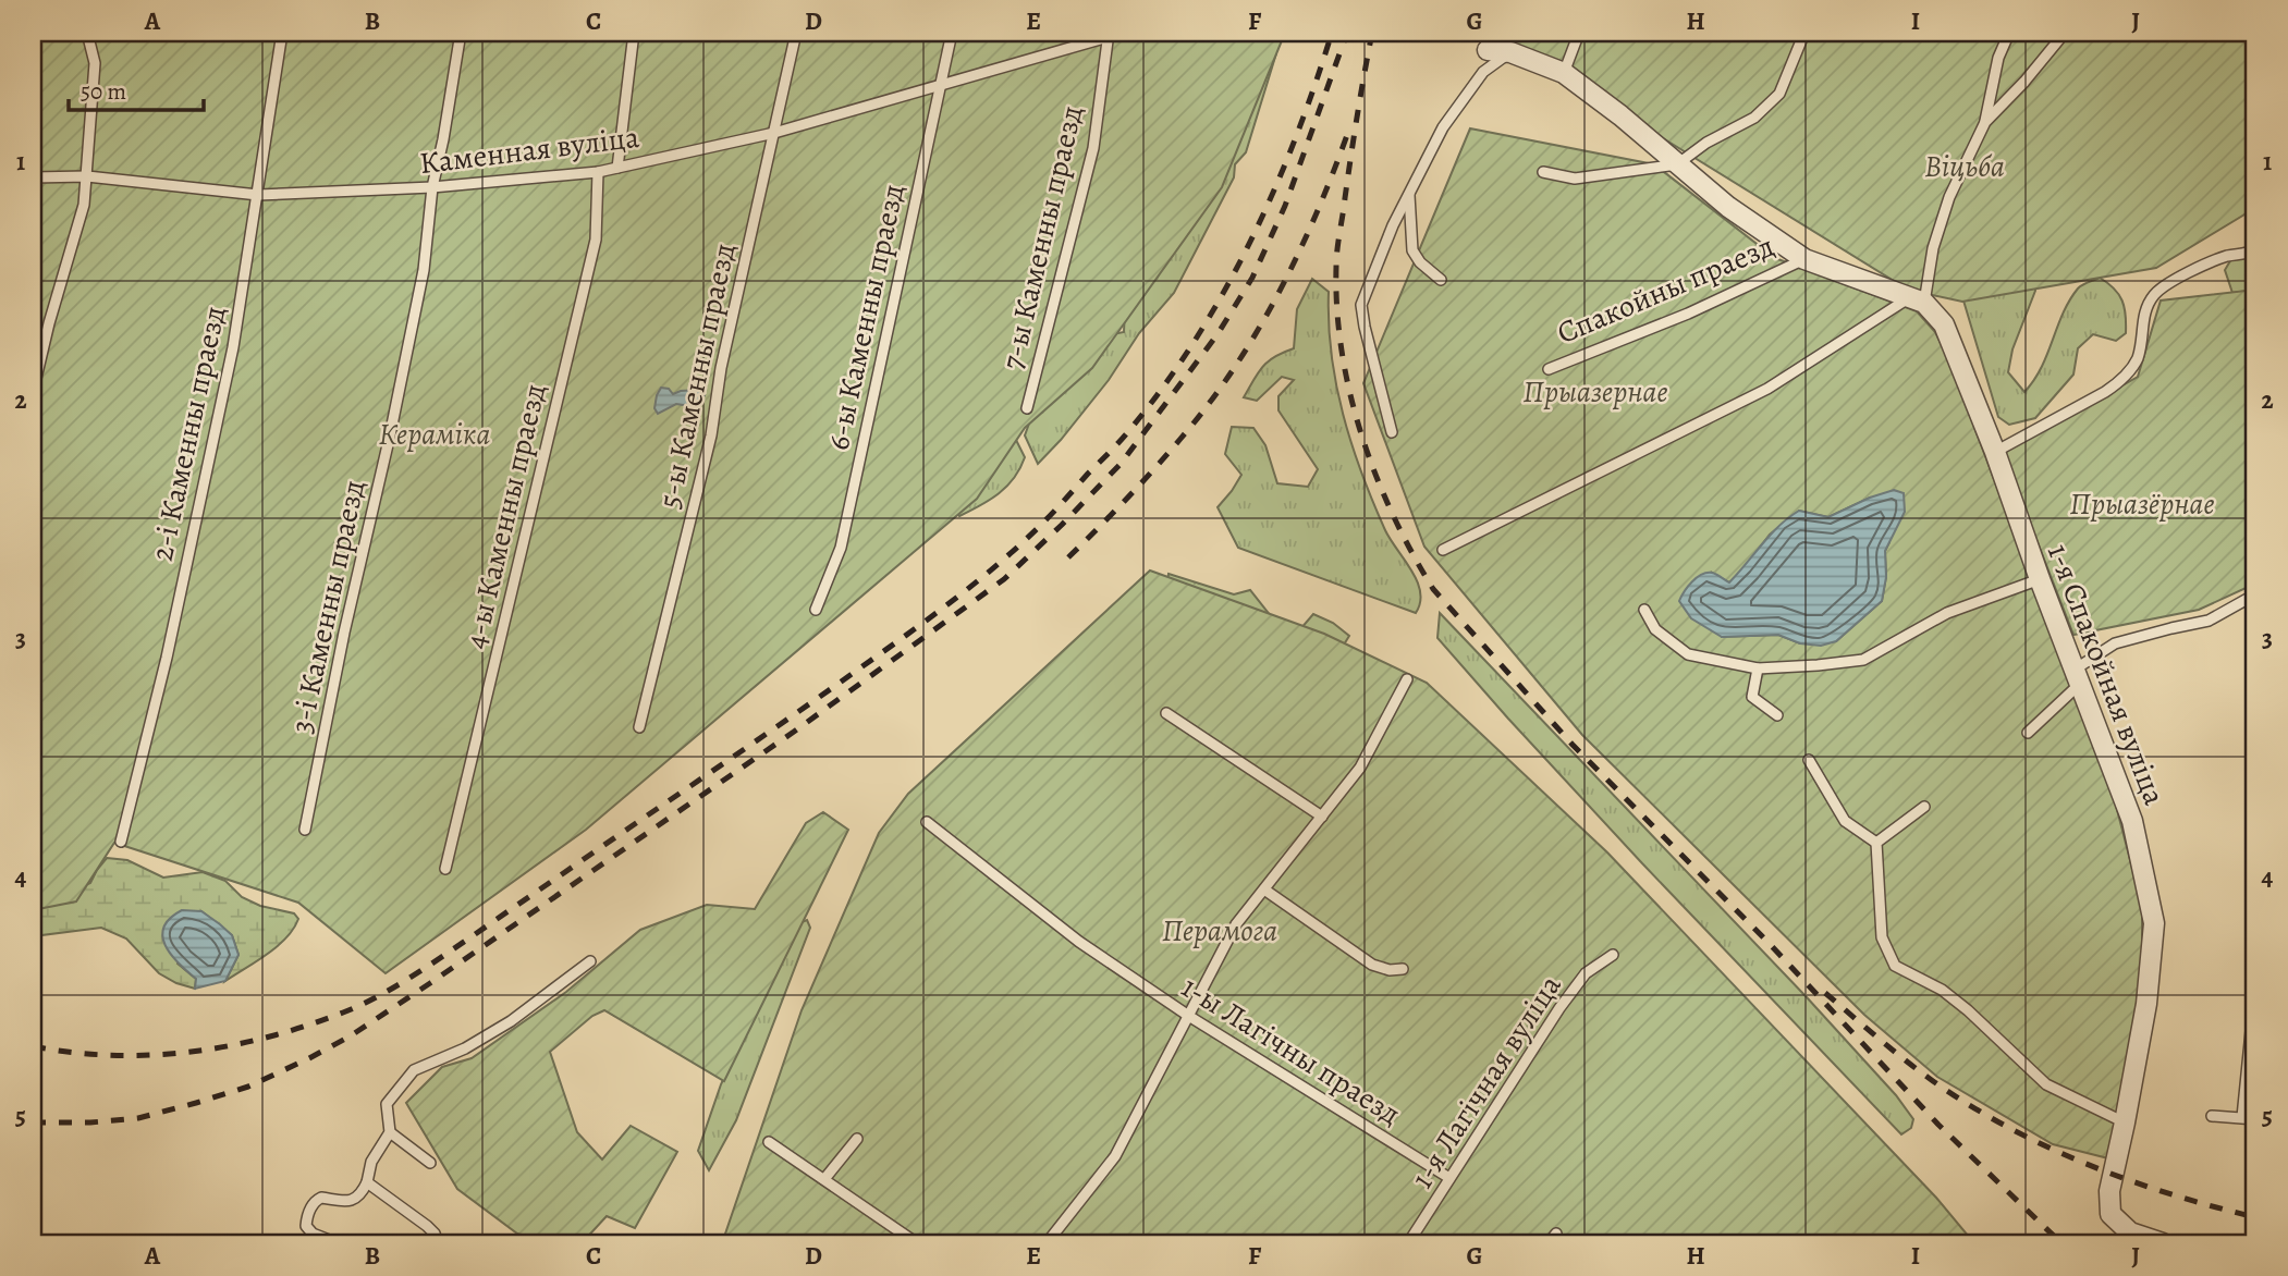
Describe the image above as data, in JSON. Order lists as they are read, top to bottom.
{
  "streets": {
    "street": ["Спакойны праезд", "1-я Спакойная вуліца"],
    "lane": [
      "Каменная вуліца",
      "7-ы Каменны праезд",
      "6-ы Каменны праезд",
      "5-ы Каменны праезд",
      "2-і Каменны праезд",
      "4-ы Каменны праезд",
      "3-і Каменны праезд",
      "1-ы Лагічны праезд",
      "1-я Лагічная вуліца"
    ]
  },
  "crossings": [
    ["Каменная вуліца", "7-ы Каменны праезд"],
    ["Каменная вуліца", "6-ы Каменны праезд"],
    ["Каменная вуліца", "5-ы Каменны праезд"],
    ["Каменная вуліца", "2-і Каменны праезд"],
    ["Каменная вуліца", "4-ы Каменны праезд"],
    ["Каменная вуліца", "3-і Каменны праезд"],
    ["Спакойны праезд", "1-я Спакойная вуліца"],
    ["1-ы Лагічны праезд", "1-я Лагічная вуліца"]
  ],
  "parks": [
    "Віцьба",
    "Прыазернае",
    "Кераміка",
    "Прыазёрнае",
    "Перамога"
  ],
  "scale_bar": "50 m",
  "grid": {
    "columns": [
      "A",
      "B",
      "C",
      "D",
      "E",
      "F",
      "G",
      "H",
      "I",
      "J"
    ],
    "rows": [
      "1",
      "2",
      "3",
      "4",
      "5"
    ]
  }
}
